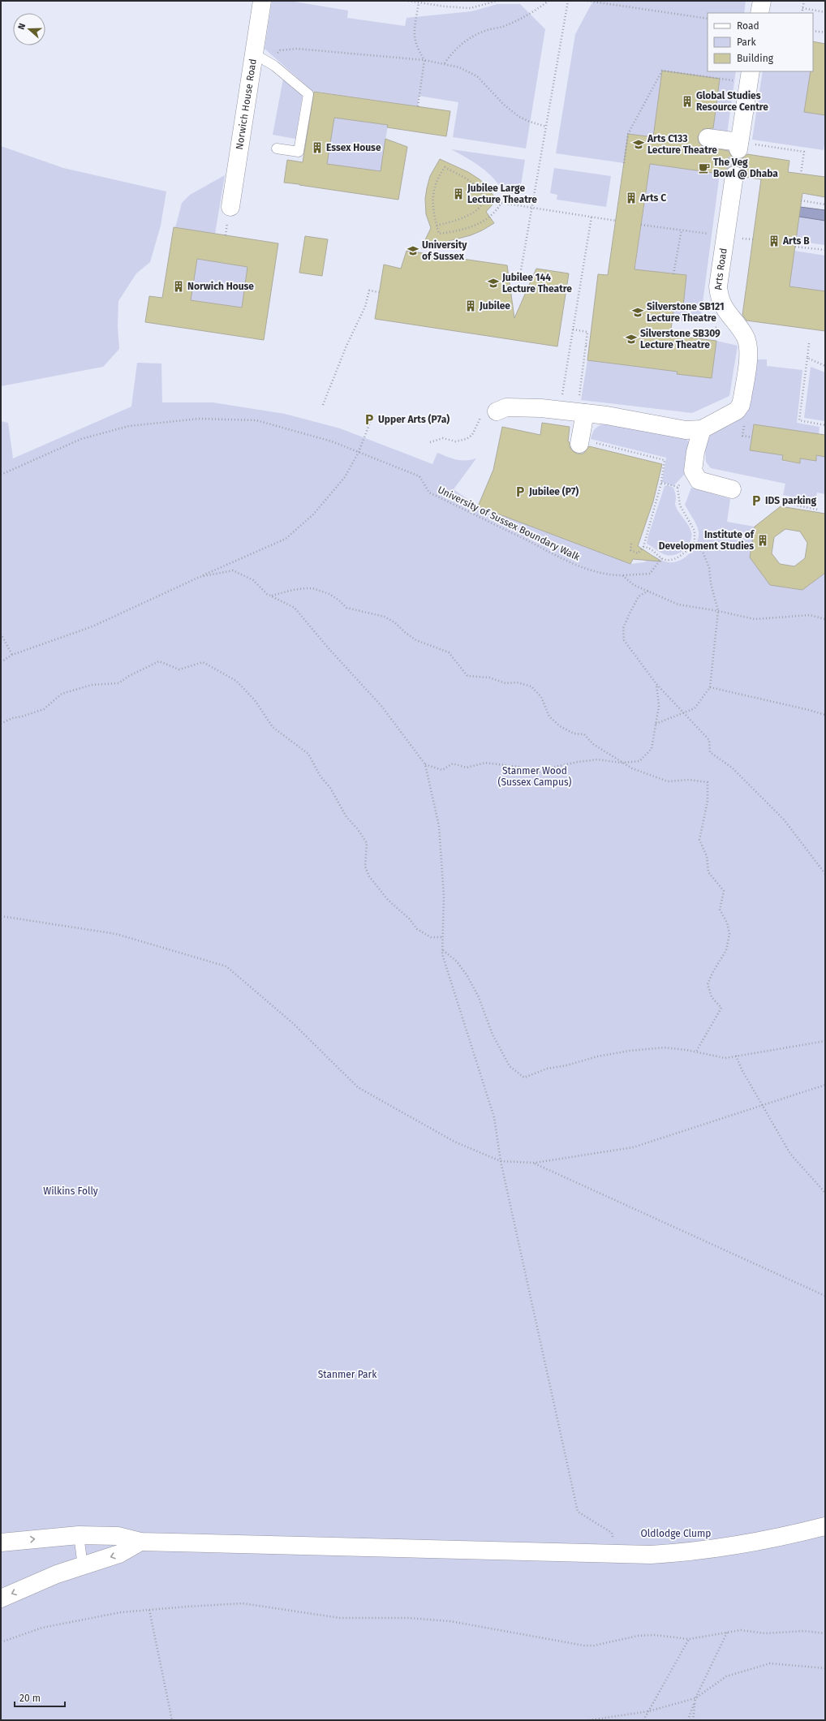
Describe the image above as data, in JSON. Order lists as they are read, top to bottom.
{
  "streets": {
    "street": ["Norwich House Road", "Arts Road"],
    "path": ["University of Sussex Boundary Walk"]
  },
  "parks": [
    "Stanmer Wood (Sussex Campus)",
    "Wilkins Folly",
    "Stanmer Park",
    "Oldlodge Clump"
  ],
  "places": {
    "building": [
      "Global Studies Resource Centre",
      "Essex House",
      "Jubilee Large Lecture Theatre",
      "Arts C",
      "Arts B",
      "Norwich House",
      "Jubilee",
      "Institute of Development Studies"
    ],
    "school or university": [
      "Arts C133 Lecture Theatre",
      "University of Sussex",
      "Jubilee 144 Lecture Theatre",
      "Silverstone SB121 Lecture Theatre",
      "Silverstone SB309 Lecture Theatre"
    ],
    "cafe": ["The Veg Bowl @ Dhaba"],
    "parking": ["Upper Arts (P7a)", "Jubilee (P7)", "IDS parking"]
  },
  "legend": ["Road", "Park", "Building"],
  "scale_bar": "20 m",
  "north": "left"
}
